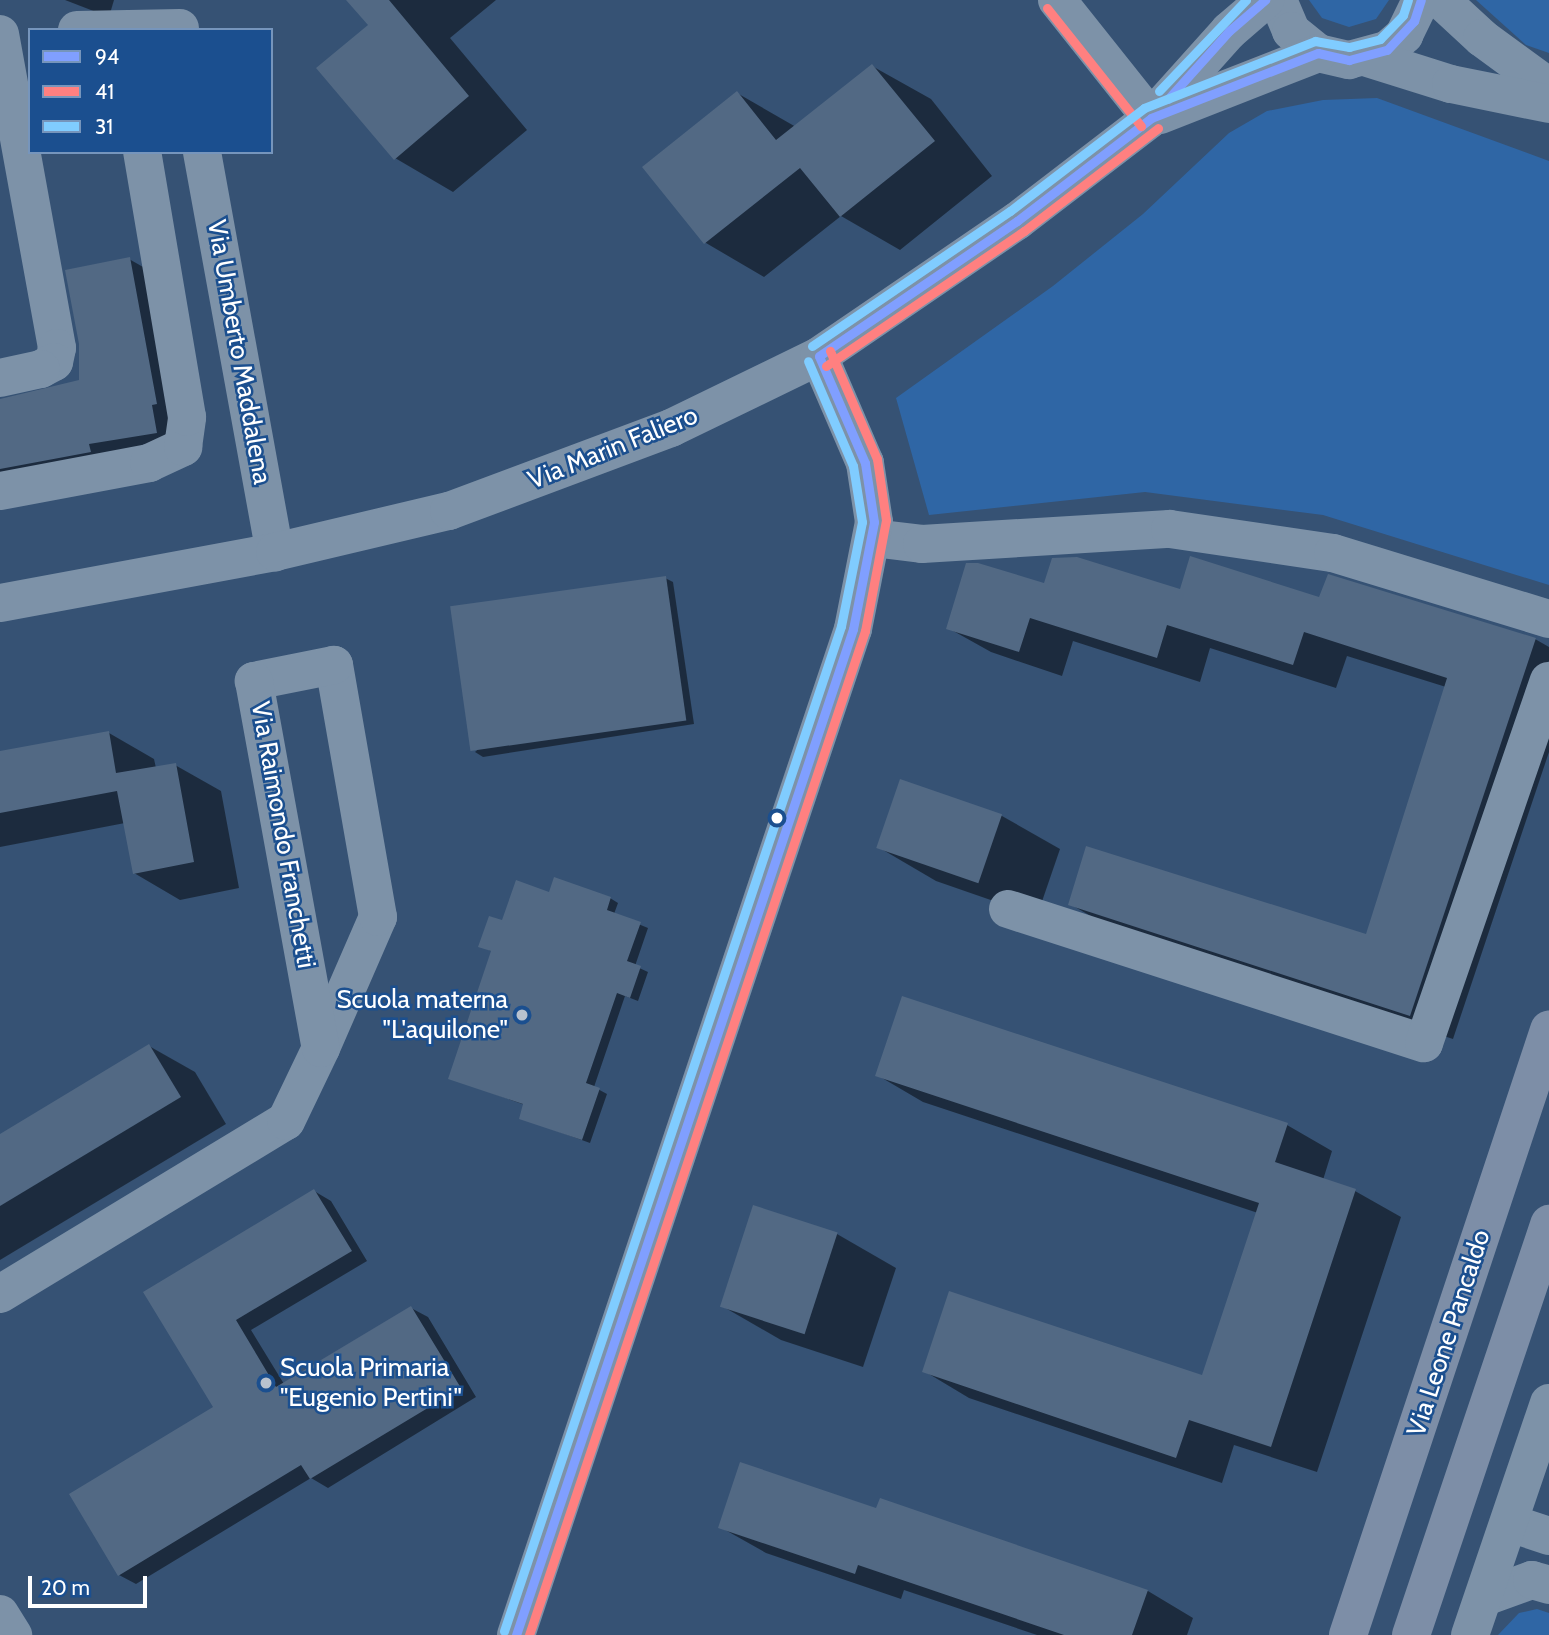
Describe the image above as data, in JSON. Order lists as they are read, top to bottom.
{
  "streets": {
    "main road": ["Via Leone Pancaldo"],
    "street": ["Via Umberto Maddalena", "Via Marin Faliero", "Via Raimondo Franchetti"]
  },
  "crossings": [
    ["Via Umberto Maddalena", "Via Marin Faliero"]
  ],
  "places": ["Scuola materna \"L'aquilone\"", "Scuola Primaria \"Eugenio Pertini\""],
  "lines": ["transit line 94", "transit line 31", "transit line 41"],
  "legend": ["94", "41", "31"],
  "scale_bar": "20 m"
}
